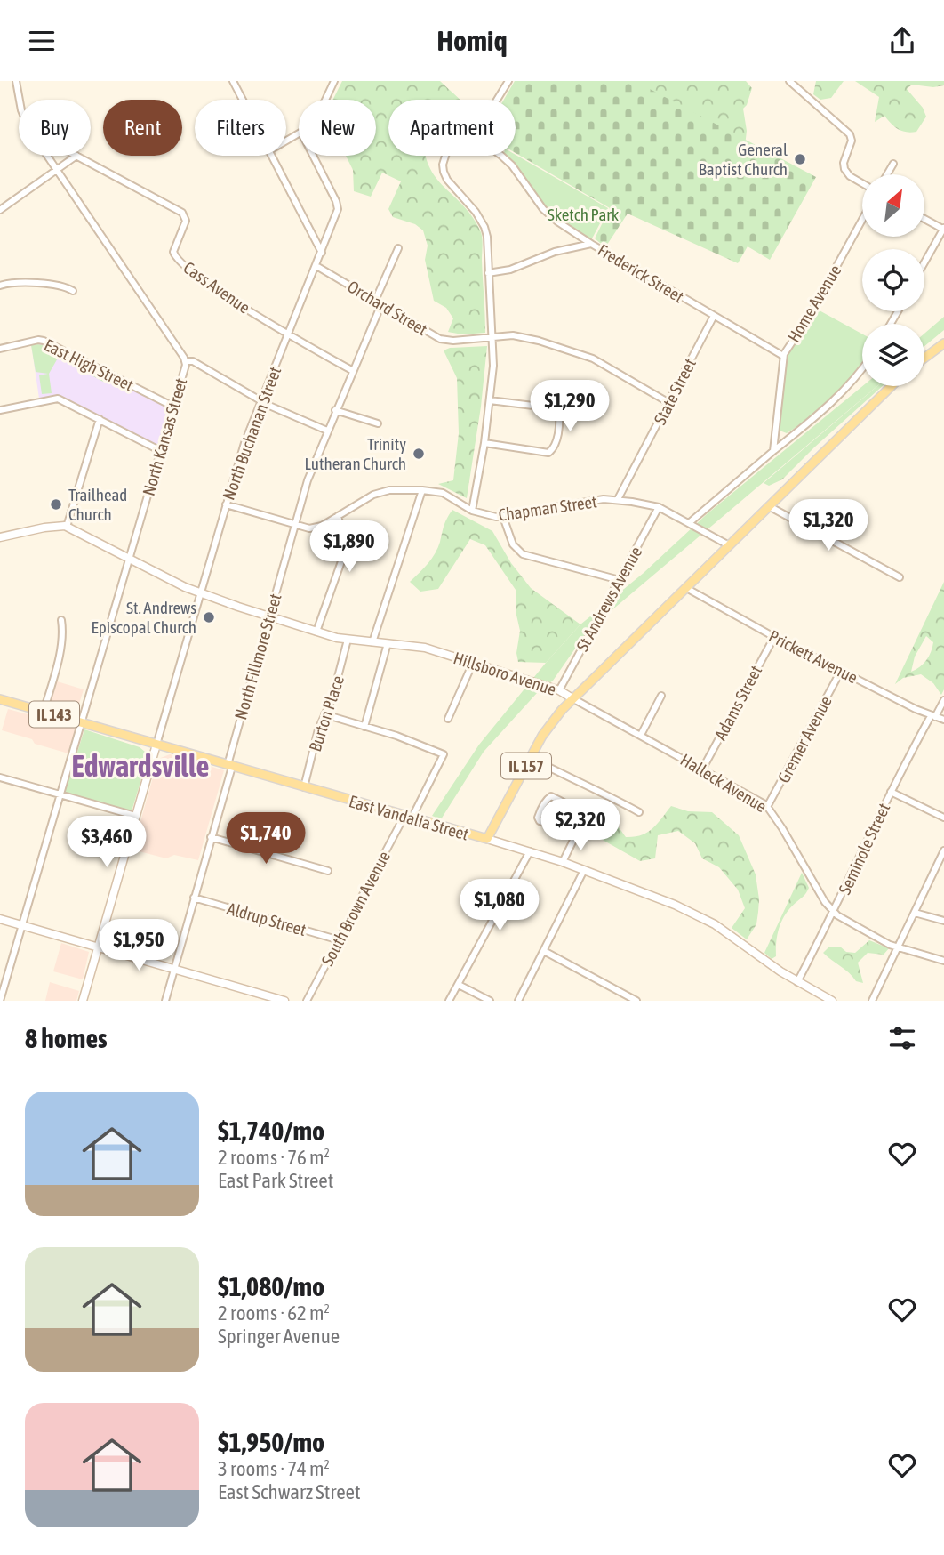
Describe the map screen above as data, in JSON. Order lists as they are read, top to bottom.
{
  "streets": {
    "main road": [
      "Hillsboro Avenue",
      "IL 143",
      "IL 157",
      "East Vandalia Street"
    ],
    "street": [
      "Frederick Street",
      "Cass Avenue",
      "Home Avenue",
      "Orchard Street",
      "East High Street",
      "State Street",
      "North Buchanan Street",
      "North Kansas Street",
      "Chapman Street",
      "St Andrews Avenue",
      "North Fillmore Street",
      "Prickett Avenue",
      "Adams Street",
      "Burton Place",
      "Gremer Avenue",
      "Halleck Avenue",
      "Seminole Street",
      "South Brown Avenue",
      "Aldrup Street"
    ]
  },
  "crossings": [
    ["Frederick Street", "Home Avenue"],
    ["Frederick Street", "State Street"],
    ["Cass Avenue", "North Buchanan Street"],
    ["Cass Avenue", "North Fillmore Street"],
    ["Orchard Street", "State Street"],
    ["Orchard Street", "North Buchanan Street"],
    ["Orchard Street", "North Fillmore Street"],
    ["East High Street", "North Kansas Street"],
    ["State Street", "Chapman Street"],
    ["North Buchanan Street", "Chapman Street"],
    ["North Buchanan Street", "Hillsboro Avenue"],
    ["North Buchanan Street", "East Vandalia Street"],
    ["North Kansas Street", "Hillsboro Avenue"],
    ["North Kansas Street", "East Vandalia Street"],
    ["Chapman Street", "St Andrews Avenue"],
    ["Chapman Street", "North Fillmore Street"],
    ["Chapman Street", "Hillsboro Avenue"],
    ["St Andrews Avenue", "Hillsboro Avenue"],
    ["North Fillmore Street", "Hillsboro Avenue"],
    ["North Fillmore Street", "East Vandalia Street"],
    ["North Fillmore Street", "Aldrup Street"],
    ["Prickett Avenue", "Hillsboro Avenue"],
    ["Prickett Avenue", "Adams Street"],
    ["Prickett Avenue", "Gremer Avenue"],
    ["Prickett Avenue", "Seminole Street"],
    ["Hillsboro Avenue", "Burton Place"],
    ["Hillsboro Avenue", "IL 157"],
    ["Hillsboro Avenue", "Halleck Avenue"],
    ["Adams Street", "Halleck Avenue"],
    ["Burton Place", "East Vandalia Street"],
    ["IL 143", "East Vandalia Street"],
    ["IL 143", "Seminole Street"],
    ["Gremer Avenue", "Halleck Avenue"],
    ["IL 157", "Halleck Avenue"],
    ["IL 157", "East Vandalia Street"],
    ["Halleck Avenue", "Seminole Street"],
    ["East Vandalia Street", "Seminole Street"],
    ["East Vandalia Street", "South Brown Avenue"],
    ["South Brown Avenue", "Aldrup Street"]
  ],
  "districts": ["Edwardsville"],
  "parks": ["Sketch Park"],
  "places": [
    "General Baptist Church",
    "Trinity Lutheran Church",
    "Trailhead Church",
    "St. Andrews Episcopal Church"
  ],
  "north": "top right",
  "page": {
    "header": "Homiq",
    "chip": [
      "Buy",
      "Rent",
      "Filters",
      "New",
      "Apartment"
    ],
    "price": [
      "$1,290",
      "$1,320",
      "$1,890",
      "$2,320",
      "$1,740",
      "$3,460",
      "$1,080",
      "$1,950"
    ],
    "heading": "8 homes",
    "list": [
      {
        "name": "$1,740/mo",
        "note": "2 rooms · 76 m² · East Park Street"
      },
      {
        "name": "$1,080/mo",
        "note": "2 rooms · 62 m² · Springer Avenue"
      },
      {
        "name": "$1,950/mo",
        "note": "3 rooms · 74 m² · East Schwarz Street"
      }
    ]
  }
}
